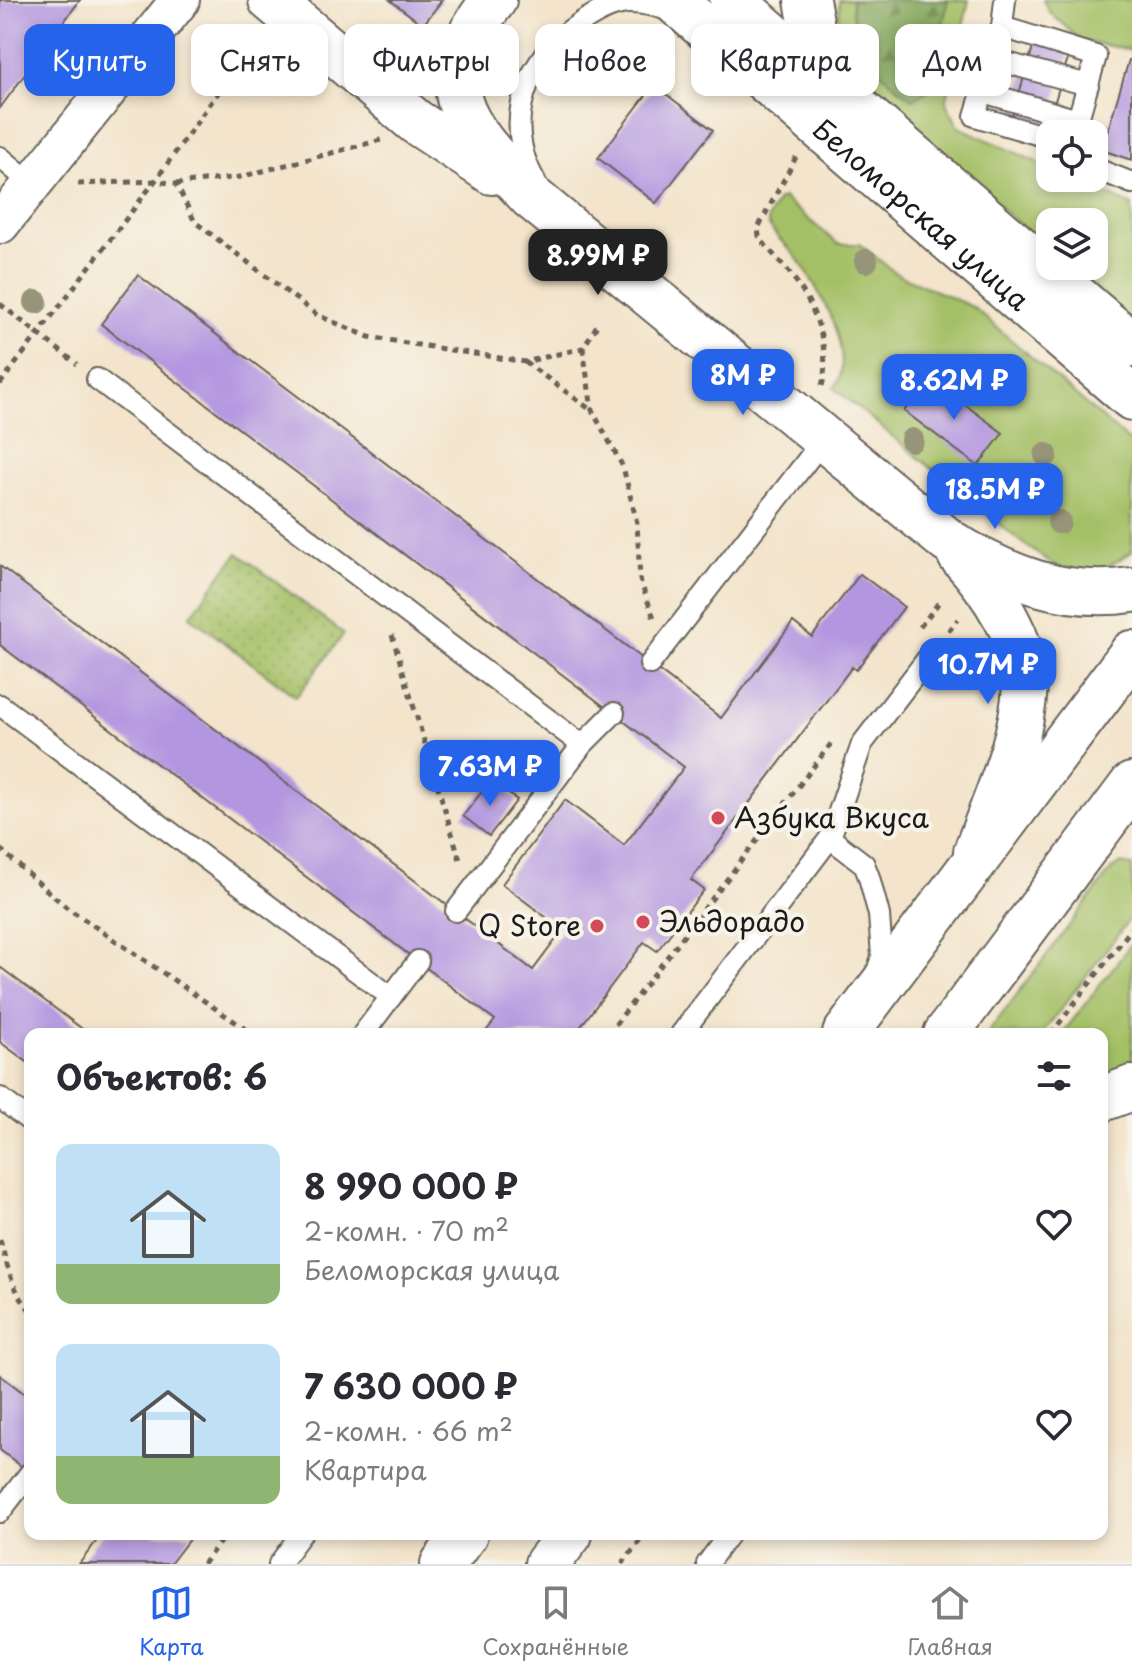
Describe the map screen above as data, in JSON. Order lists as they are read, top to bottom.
{
  "streets": {
    "main road": ["Беломорская улица"]
  },
  "places": ["Азбука Вкуса", "Эльдорадо", "Q Store"],
  "page": {
    "chip": [
      "Купить",
      "Снять",
      "Фильтры",
      "Новое",
      "Квартира",
      "Дом"
    ],
    "price": [
      "8.99M ₽",
      "8M ₽",
      "8.62M ₽",
      "18.5M ₽",
      "10.7M ₽",
      "7.63M ₽"
    ],
    "heading": "Объектов: 6",
    "list": [
      {
        "name": "8 990 000 ₽",
        "note": "2-комн. · 70 m² · Беломорская улица"
      },
      {
        "name": "7 630 000 ₽",
        "note": "2-комн. · 66 m² · Квартира"
      }
    ],
    "tabs": ["Карта", "Сохранённые", "Главная"]
  }
}
